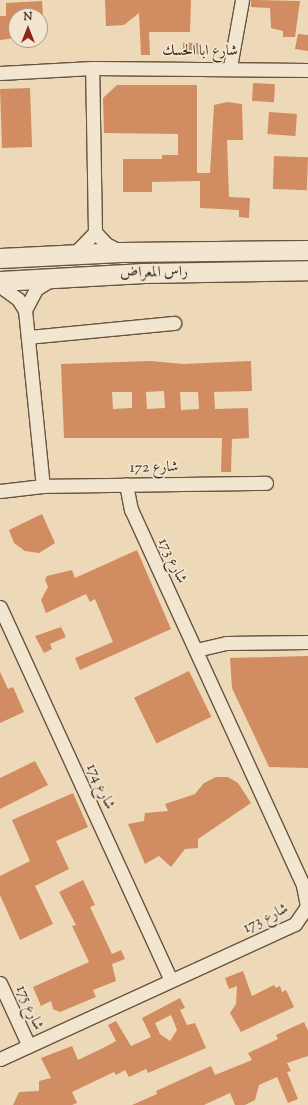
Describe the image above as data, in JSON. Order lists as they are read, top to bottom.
{
  "streets": {
    "street": [
      "شارع ابا الحسك",
      "راس المعراض",
      "شارع 172",
      "شارع 173",
      "شارع 174",
      "شارع 175"
    ]
  },
  "crossings": [
    ["شارع 172", "شارع 173"],
    ["شارع 173", "شارع 174"],
    ["شارع 173", "شارع 175"]
  ],
  "north": "top"
}
